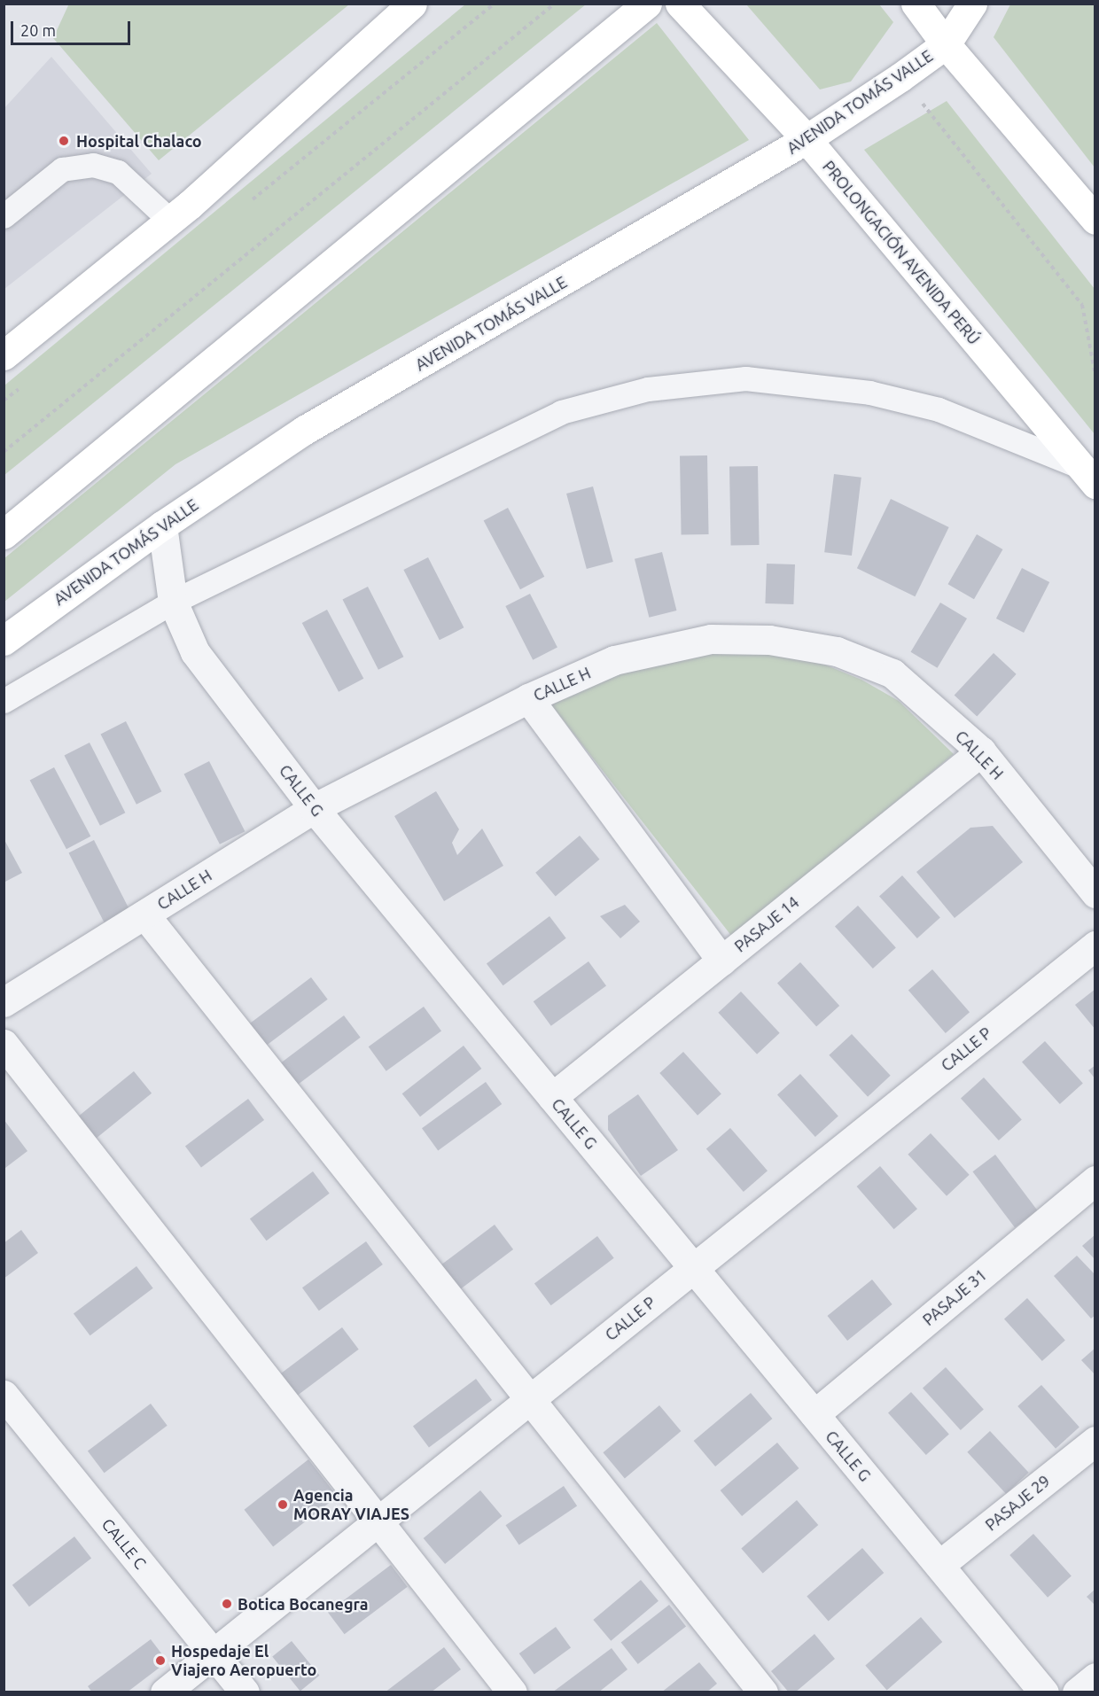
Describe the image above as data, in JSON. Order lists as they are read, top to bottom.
{
  "streets": {
    "main road": ["AVENIDA TOMÁS VALLE", "PROLONGACIÓN AVENIDA PERÚ"],
    "street": [
      "CALLE H",
      "CALLE G",
      "PASAJE 14",
      "CALLE P",
      "PASAJE 31",
      "PASAJE 29",
      "CALLE C"
    ]
  },
  "crossings": [
    ["AVENIDA TOMÁS VALLE", "PROLONGACIÓN AVENIDA PERÚ"],
    ["AVENIDA TOMÁS VALLE", "CALLE G"],
    ["CALLE H", "CALLE G"],
    ["CALLE H", "PASAJE 14"],
    ["CALLE G", "PASAJE 14"],
    ["CALLE G", "CALLE P"],
    ["CALLE G", "PASAJE 31"],
    ["CALLE G", "PASAJE 29"],
    ["CALLE P", "CALLE C"]
  ],
  "places": [
    "Hospital Chalaco",
    "Agencia MORAY VIAJES",
    "Botica Bocanegra",
    "Hospedaje El Viajero Aeropuerto"
  ],
  "scale_bar": "20 m"
}
